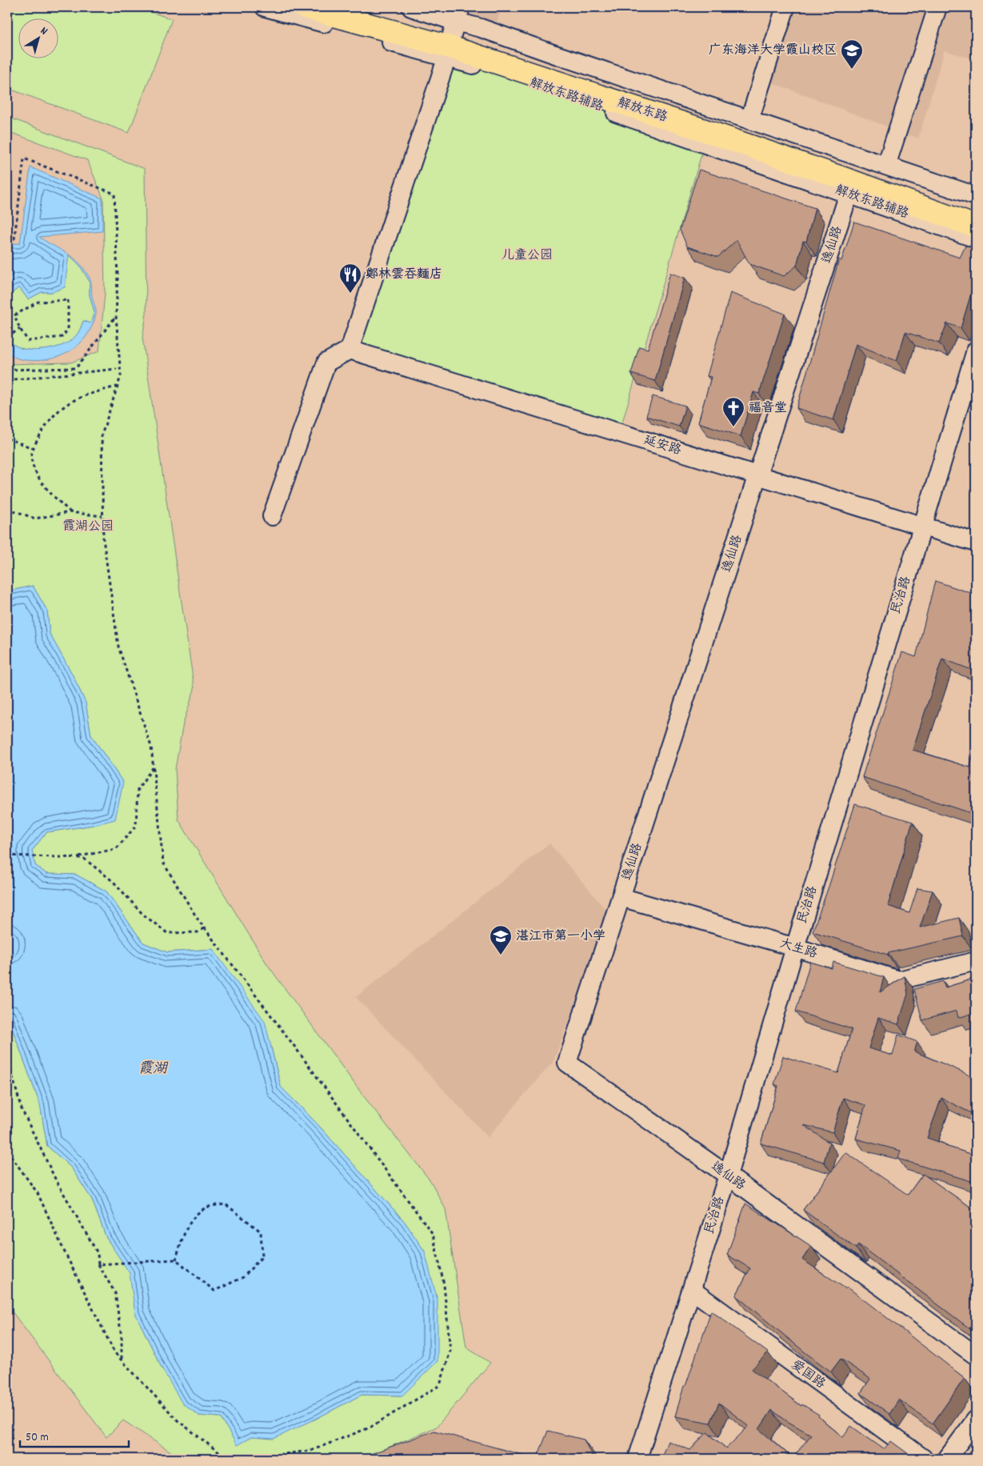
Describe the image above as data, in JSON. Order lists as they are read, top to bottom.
{
  "streets": {
    "main road": ["解放东路"],
    "street": [
      "解放东路辅路",
      "逸仙路",
      "延安路",
      "民治路",
      "大生路",
      "爱国路"
    ]
  },
  "crossings": [
    ["解放东路", "逸仙路"],
    ["逸仙路", "延安路"],
    ["逸仙路", "民治路"],
    ["逸仙路", "大生路"],
    ["延安路", "民治路"],
    ["民治路", "大生路"],
    ["民治路", "爱国路"]
  ],
  "water": ["霞湖"],
  "parks": ["儿童公园", "霞湖公园"],
  "places": {
    "school or university": ["广东海洋大学霞山校区", "湛江市第一小学"],
    "restaurant": ["鄭林雲吞麵店"],
    "church": ["福音堂"]
  },
  "scale_bar": "50 m",
  "north": "top right"
}
